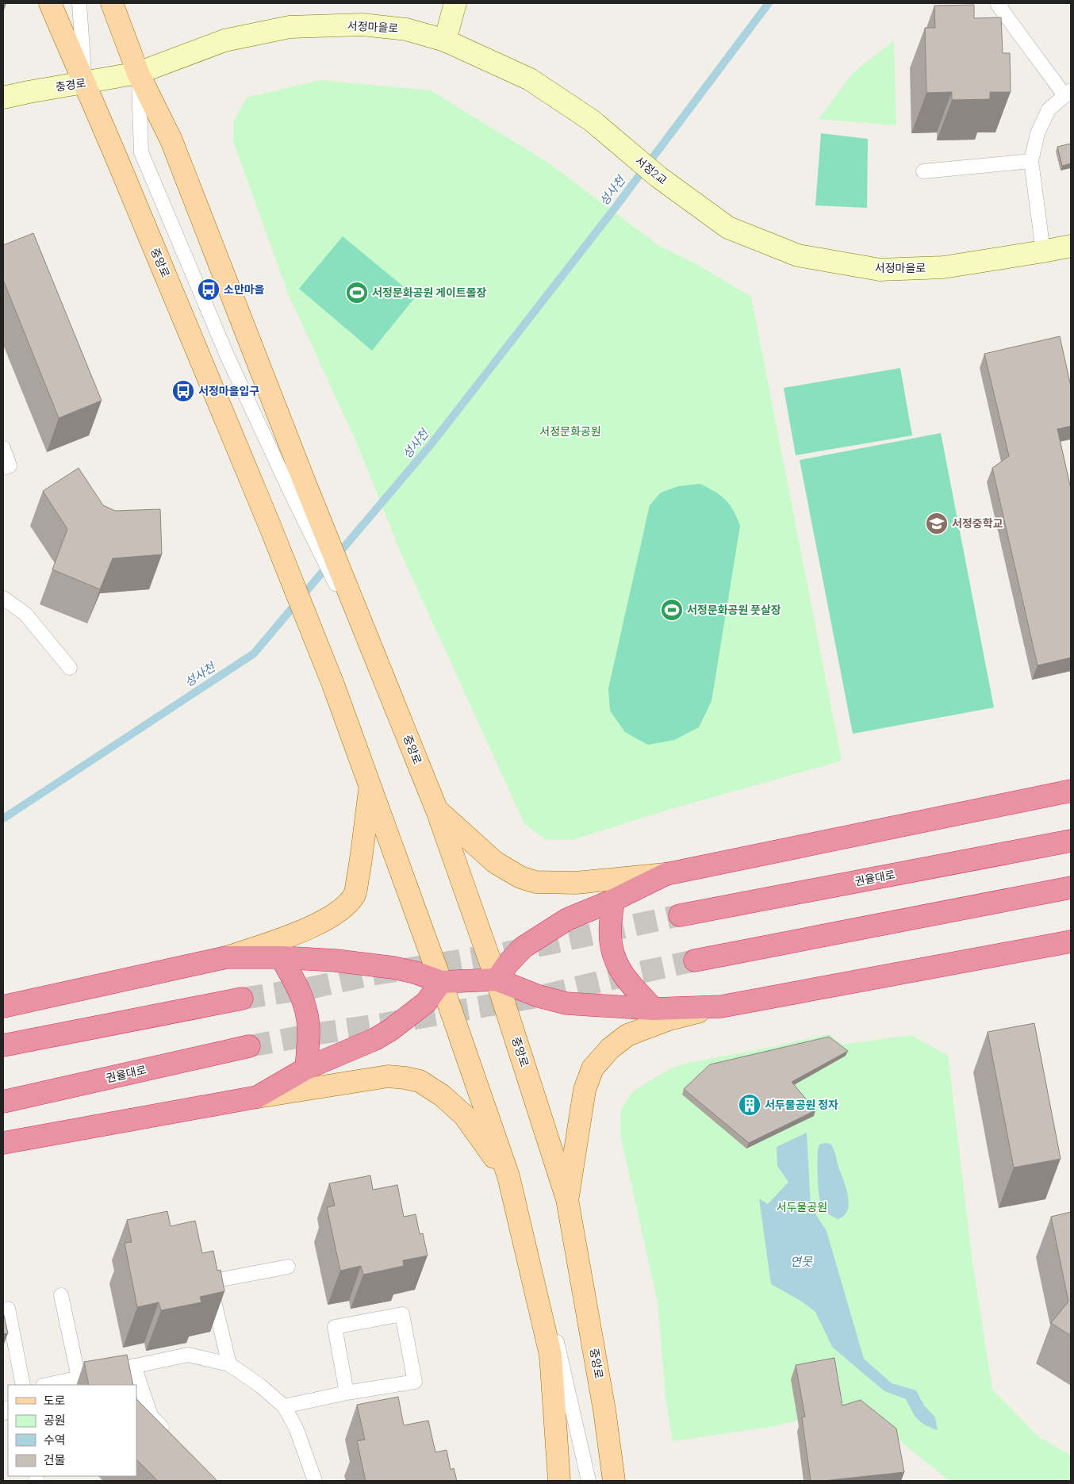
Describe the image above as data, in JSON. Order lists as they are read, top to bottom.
{
  "streets": {
    "highway": ["권율대로"],
    "main road": [
      "서정마을로",
      "충경로",
      "서정2교",
      "중앙로"
    ]
  },
  "crossings": [
    ["서정마을로", "충경로"],
    ["서정마을로", "서정2교"],
    ["충경로", "중앙로"]
  ],
  "water": ["성사천", "연못"],
  "parks": ["서정문화공원", "서두물공원"],
  "places": {
    "bus stop": ["소만마을", "서정마을입구"],
    "sports": ["서정문화공원 게이트볼장", "서정문화공원 풋살장"],
    "school or university": ["서정중학교"],
    "building": ["서두물공원 정자"]
  },
  "legend": [
    "도로",
    "공원",
    "수역",
    "건물"
  ]
}
